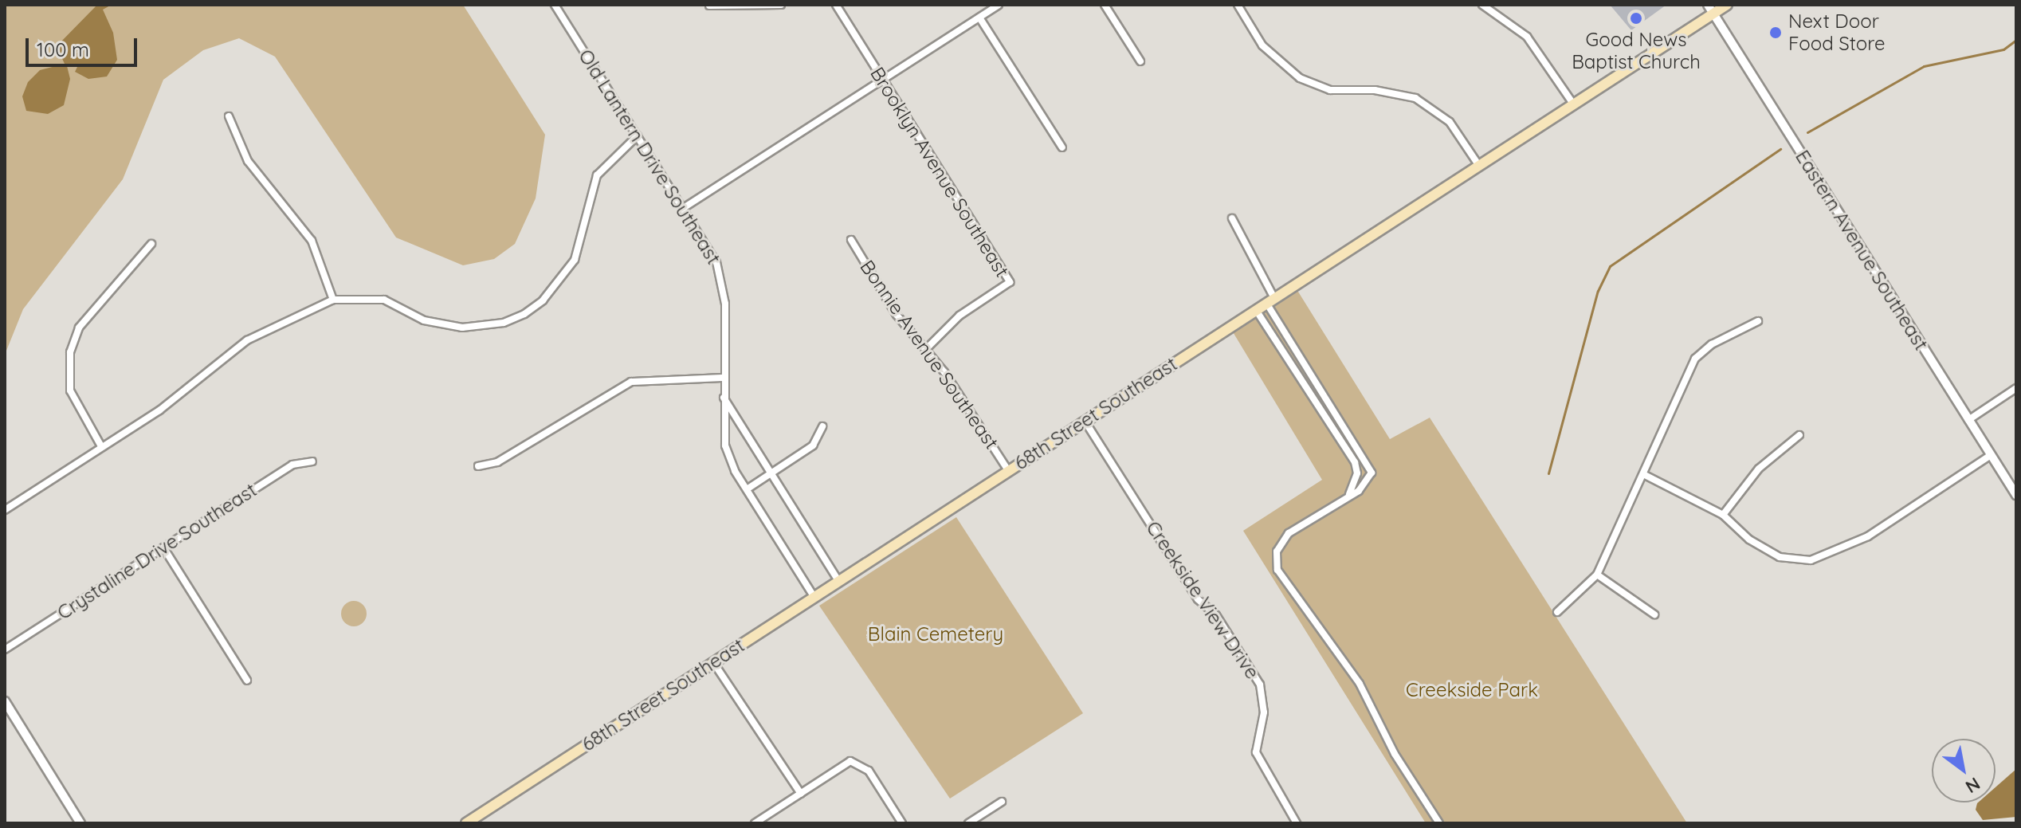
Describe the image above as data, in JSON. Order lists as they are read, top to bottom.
{
  "streets": {
    "main road": ["68th Street Southeast"],
    "street": [
      "Old Lantern Drive Southeast",
      "Brooklyn Avenue Southeast",
      "Eastern Avenue Southeast",
      "Bonnie Avenue Southeast",
      "Crystaline Drive Southeast",
      "Creekside View Drive"
    ]
  },
  "crossings": [
    ["Old Lantern Drive Southeast", "68th Street Southeast"],
    ["Brooklyn Avenue Southeast", "Bonnie Avenue Southeast"],
    ["Eastern Avenue Southeast", "68th Street Southeast"],
    ["Bonnie Avenue Southeast", "68th Street Southeast"],
    ["68th Street Southeast", "Creekside View Drive"]
  ],
  "parks": ["Blain Cemetery", "Creekside Park"],
  "places": ["Good News Baptist Church", "Next Door Food Store"],
  "scale_bar": "100 m",
  "north": "bottom right"
}
